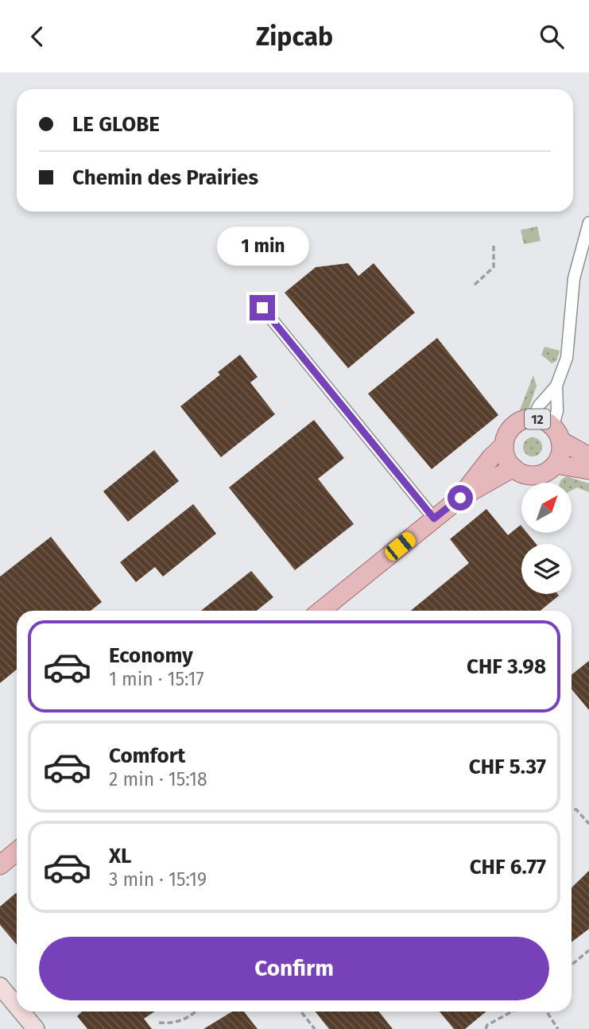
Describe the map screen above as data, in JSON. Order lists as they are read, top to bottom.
{
  "streets": {
    "main road": ["12"]
  },
  "north": "top right",
  "page": {
    "header": "Zipcab",
    "banner": ["LE GLOBE", "Chemin des Prairies"],
    "bubble": "1 min",
    "list": [
      {
        "name": "Economy",
        "note": "1 min · 15:17",
        "value": "CHF 3.98"
      },
      {
        "name": "Comfort",
        "note": "2 min · 15:18",
        "value": "CHF 5.37"
      },
      {
        "name": "XL",
        "note": "3 min · 15:19",
        "value": "CHF 6.77"
      }
    ],
    "buttons": "Confirm"
  }
}
